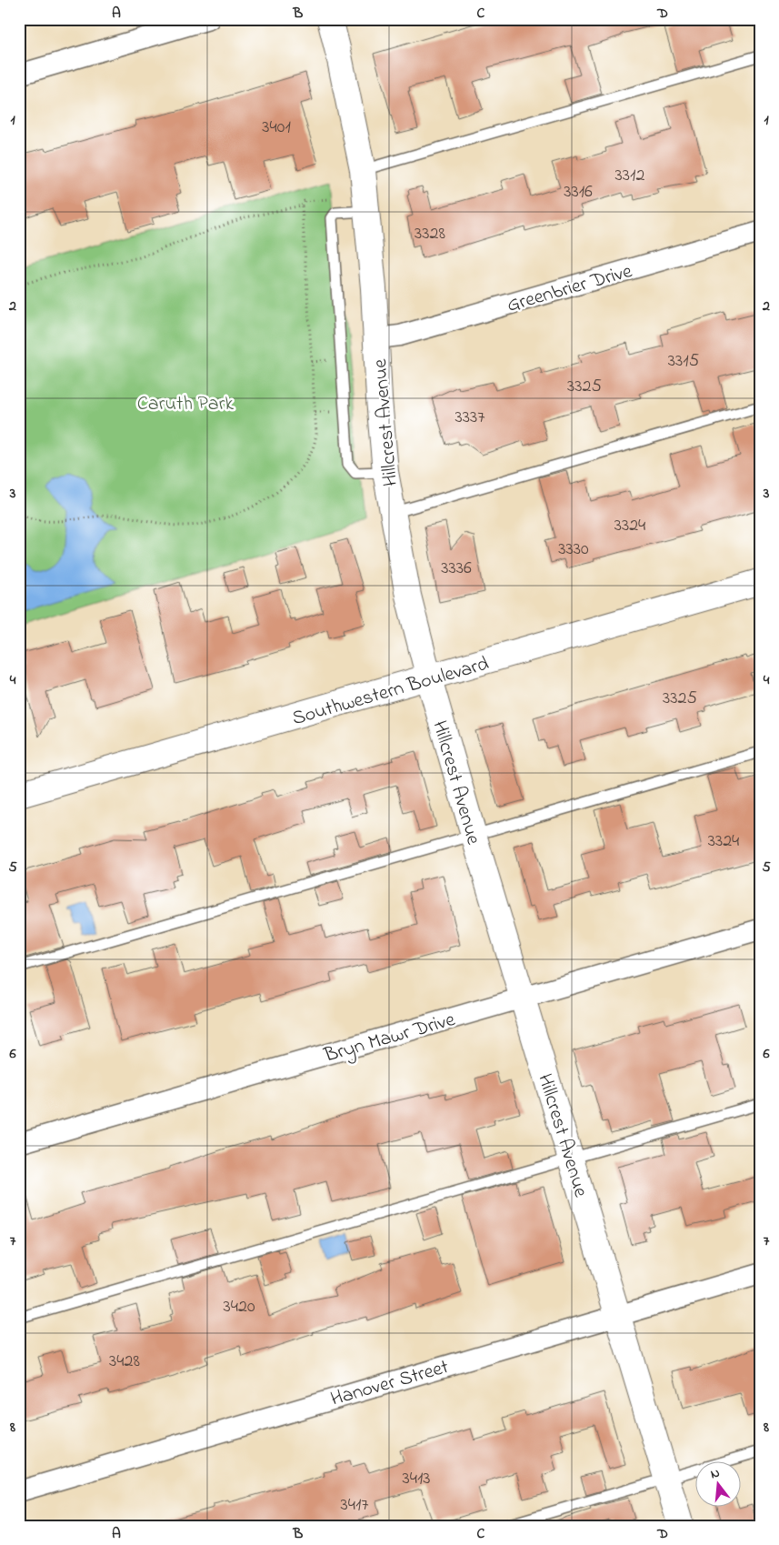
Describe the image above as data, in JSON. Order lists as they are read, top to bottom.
{
  "streets": {
    "street": [
      "Greenbrier Drive",
      "Hillcrest Avenue",
      "Southwestern Boulevard",
      "Bryn Mawr Drive",
      "Hanover Street"
    ]
  },
  "crossings": [
    ["Greenbrier Drive", "Hillcrest Avenue"],
    ["Hillcrest Avenue", "Southwestern Boulevard"],
    ["Hillcrest Avenue", "Bryn Mawr Drive"],
    ["Hillcrest Avenue", "Hanover Street"]
  ],
  "parks": ["Caruth Park"],
  "house_numbers": [
    "3401",
    "3312",
    "3316",
    "3328",
    "3315",
    "3325",
    "3337",
    "3324",
    "3330",
    "3336",
    "3325",
    "3324",
    "3420",
    "3428",
    "3413",
    "3417"
  ],
  "north": "top",
  "grid": {
    "columns": [
      "A",
      "B",
      "C",
      "D"
    ],
    "rows": [
      "1",
      "2",
      "3",
      "4",
      "5",
      "6",
      "7",
      "8"
    ]
  }
}
